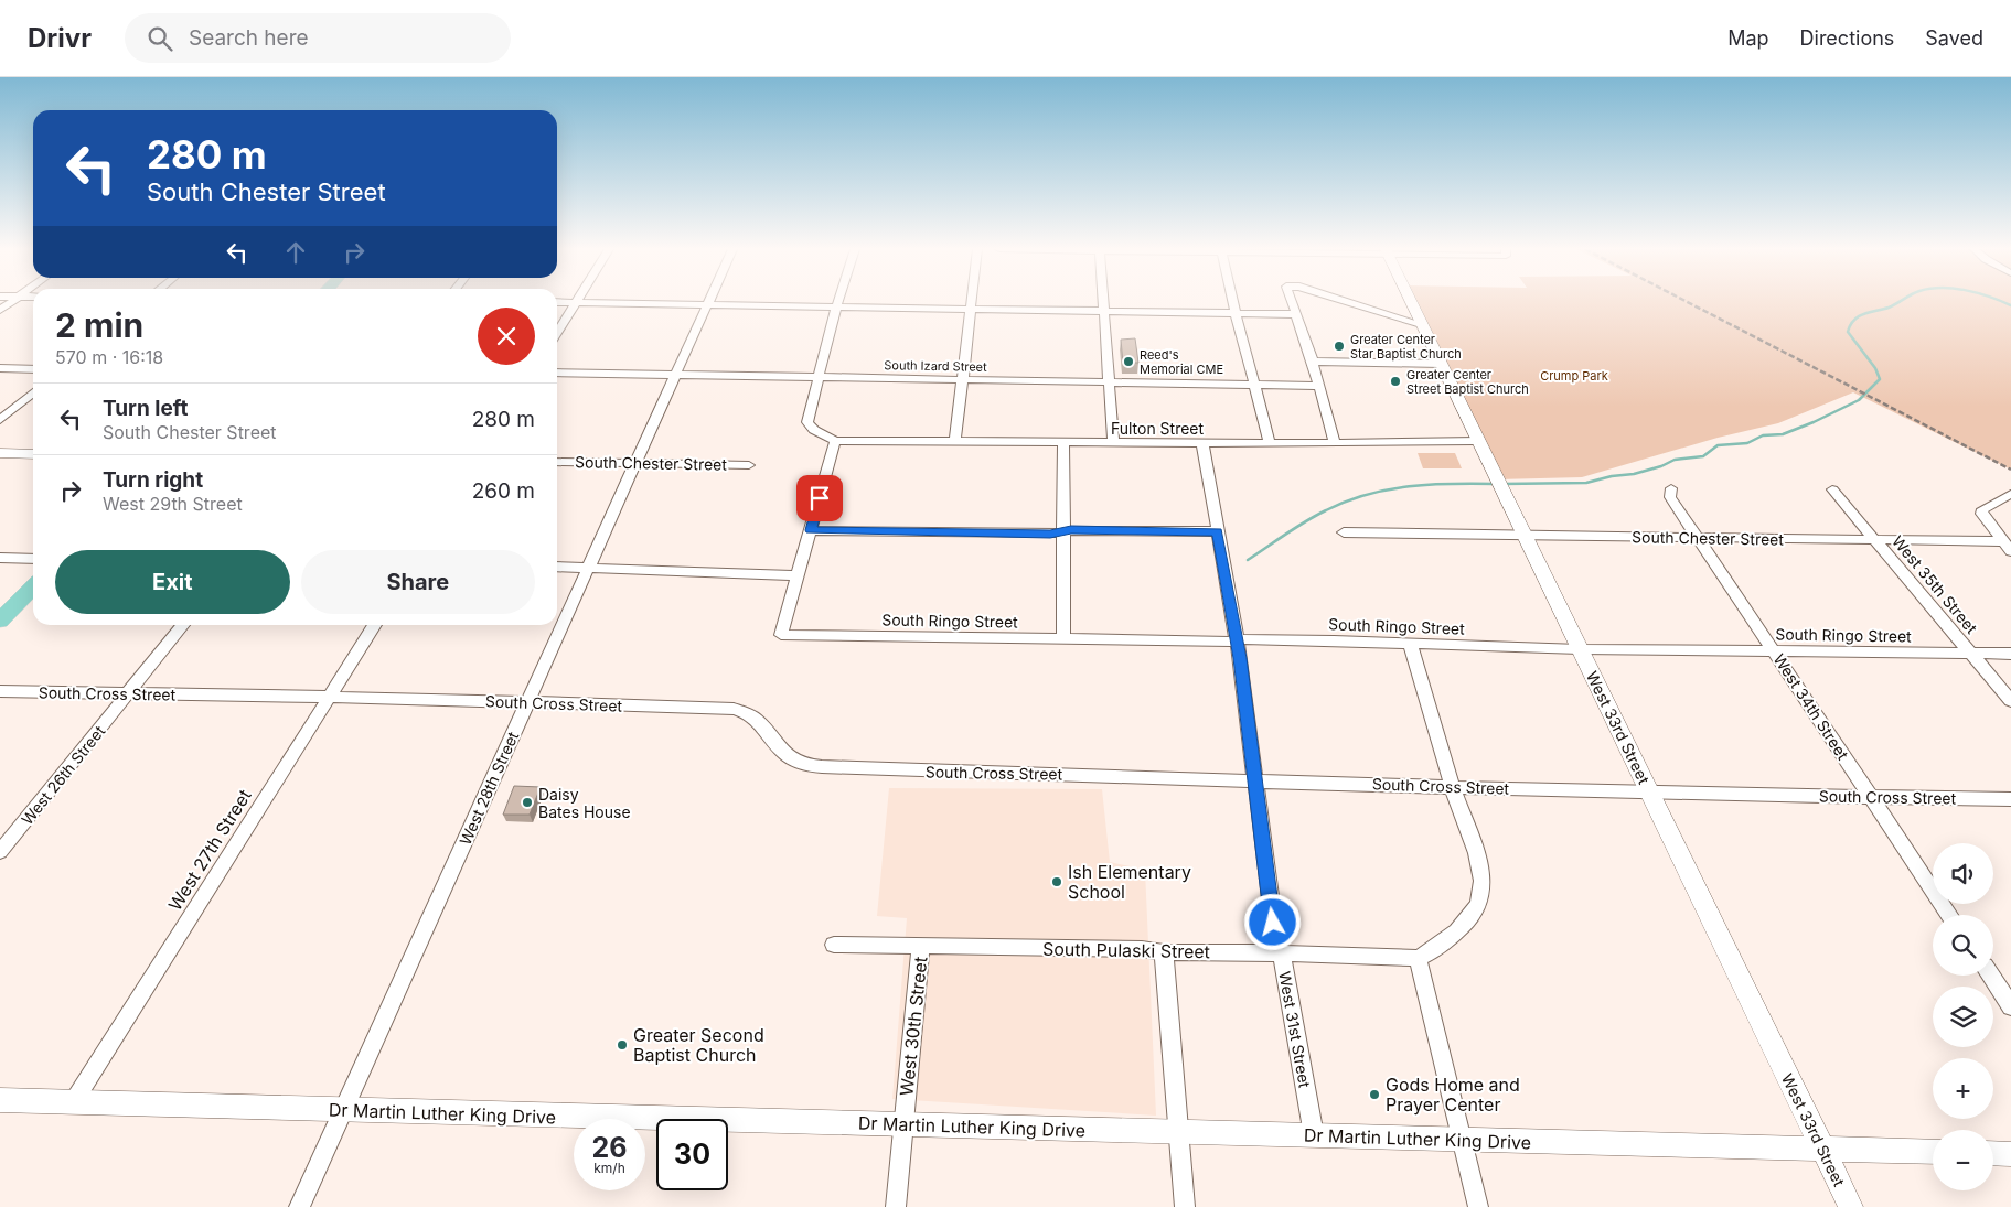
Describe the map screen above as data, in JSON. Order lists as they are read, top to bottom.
{
  "streets": {
    "street": [
      "South Izard Street",
      "Fulton Street",
      "South Chester Street",
      "West 35th Street",
      "South Ringo Street",
      "South Cross Street",
      "West 34th Street",
      "West 33rd Street",
      "West 26th Street",
      "West 28th Street",
      "West 27th Street",
      "South Pulaski Street",
      "West 30th Street",
      "West 31st Street",
      "Dr Martin Luther King Drive"
    ]
  },
  "crossings": [
    ["South Izard Street", "West 28th Street"],
    ["Fulton Street", "West 33rd Street"],
    ["Fulton Street", "West 31st Street"],
    ["South Chester Street", "West 35th Street"],
    ["South Chester Street", "West 34th Street"],
    ["South Chester Street", "West 33rd Street"],
    ["South Chester Street", "West 28th Street"],
    ["West 35th Street", "South Ringo Street"],
    ["South Ringo Street", "West 34th Street"],
    ["South Ringo Street", "West 33rd Street"],
    ["South Ringo Street", "West 31st Street"],
    ["South Cross Street", "West 34th Street"],
    ["South Cross Street", "West 33rd Street"],
    ["South Cross Street", "West 26th Street"],
    ["South Cross Street", "West 28th Street"],
    ["South Cross Street", "West 27th Street"],
    ["South Cross Street", "West 31st Street"],
    ["West 33rd Street", "Dr Martin Luther King Drive"],
    ["West 28th Street", "Dr Martin Luther King Drive"],
    ["West 27th Street", "Dr Martin Luther King Drive"],
    ["South Pulaski Street", "West 30th Street"],
    ["South Pulaski Street", "West 31st Street"],
    ["West 30th Street", "Dr Martin Luther King Drive"],
    ["West 31st Street", "Dr Martin Luther King Drive"]
  ],
  "parks": ["Crump Park"],
  "places": [
    "Greater Center Star Baptist Church",
    "Reed's Memorial CME",
    "Greater Center Street Baptist Church",
    "Daisy Bates House",
    "Ish Elementary School",
    "Greater Second Baptist Church",
    "Gods Home and Prayer Center"
  ],
  "page": {
    "header": "Drivr",
    "search": "Search here",
    "nav": ["Map", "Directions", "Saved"],
    "turn": ["280 m", "South Chester Street"],
    "heading": ["2 min", "570 m · 16:18"],
    "list": [
      {
        "name": "Turn left",
        "note": "South Chester Street",
        "value": "280 m"
      },
      {
        "name": "Turn right",
        "note": "West 29th Street",
        "value": "260 m"
      }
    ],
    "buttons": ["Exit", "Share"],
    "map_buttons": ["+", "−"],
    "speed": "26 km/h",
    "limit": "30"
  }
}
